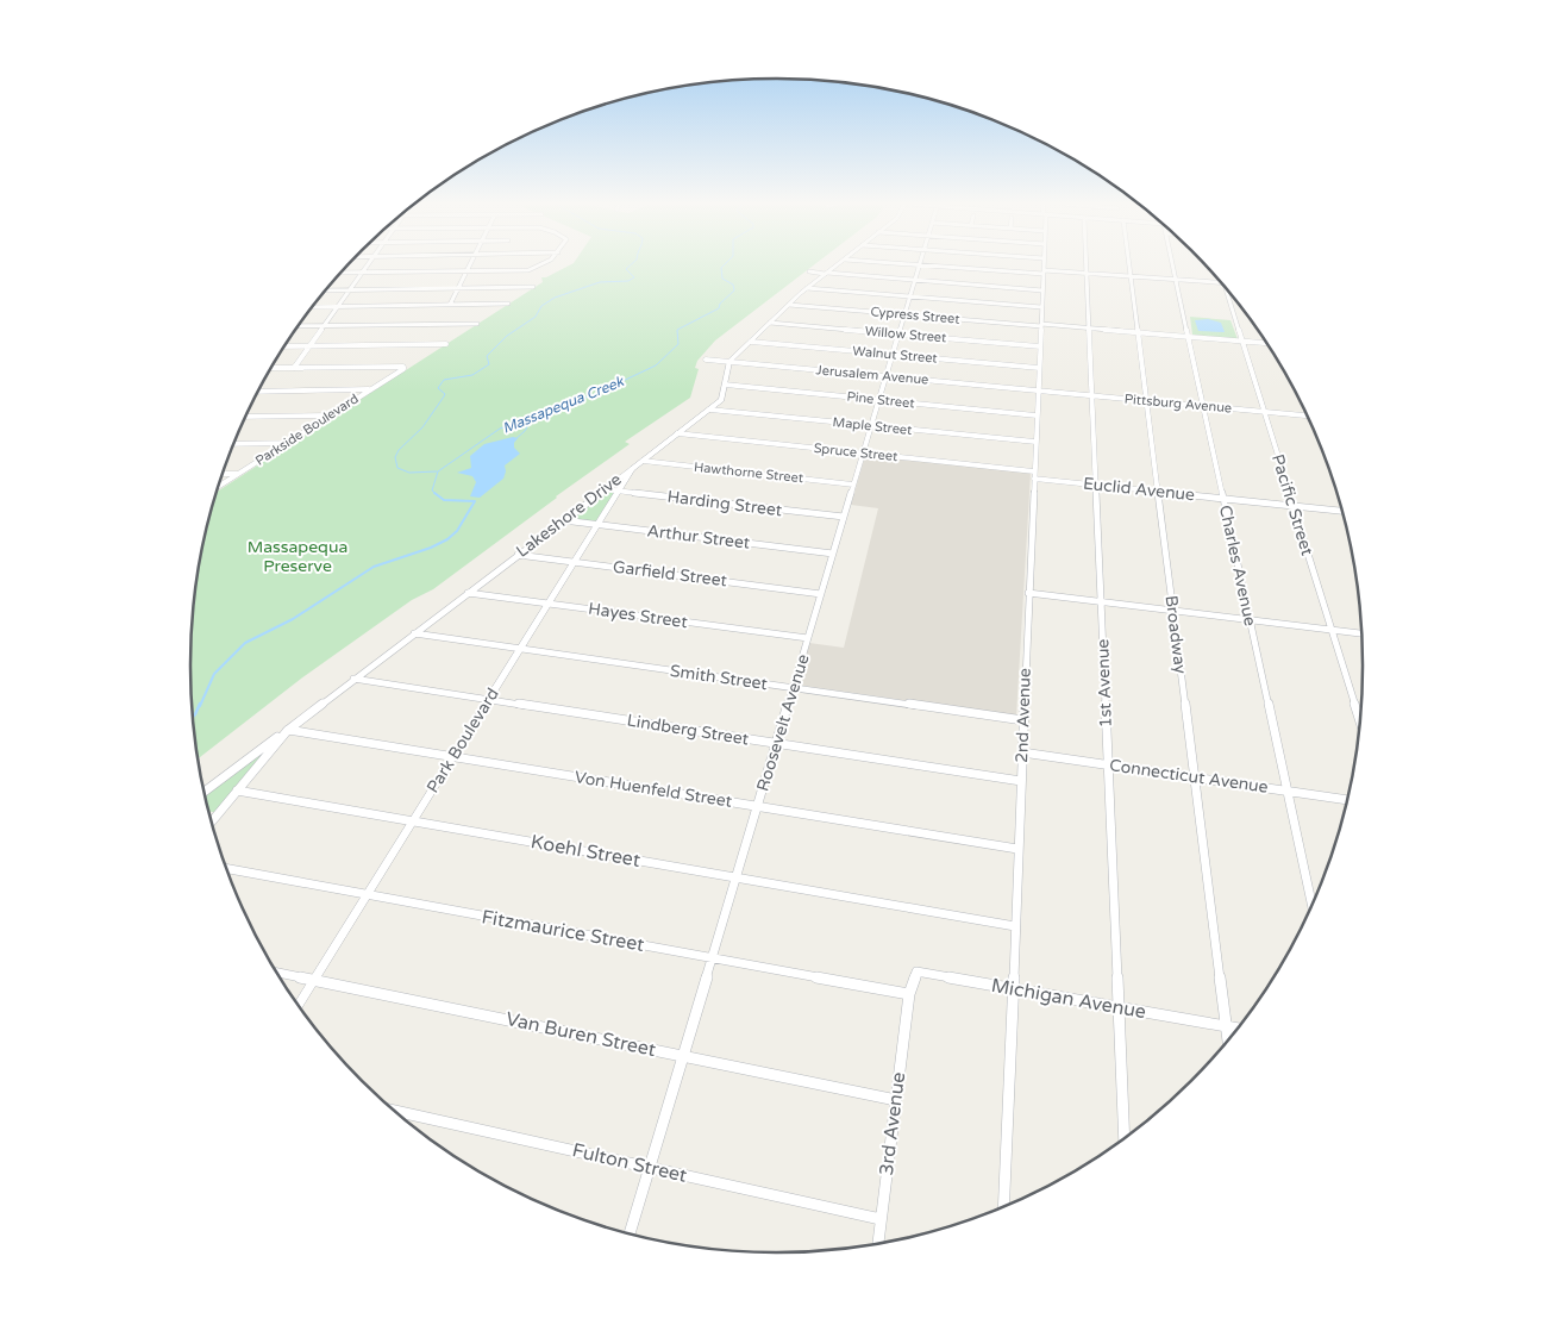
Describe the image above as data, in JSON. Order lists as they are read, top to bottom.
{
  "streets": {
    "street": [
      "Cypress Street",
      "Willow Street",
      "Walnut Street",
      "Jerusalem Avenue",
      "Pine Street",
      "Pittsburg Avenue",
      "Maple Street",
      "Parkside Boulevard",
      "Spruce Street",
      "Hawthorne Street",
      "Euclid Avenue",
      "Harding Street",
      "Pacific Street",
      "Lakeshore Drive",
      "Arthur Street",
      "Charles Avenue",
      "Garfield Street",
      "Hayes Street",
      "Broadway",
      "Smith Street",
      "1st Avenue",
      "2nd Avenue",
      "Roosevelt Avenue",
      "Lindberg Street",
      "Park Boulevard",
      "Connecticut Avenue",
      "Von Huenfeld Street",
      "Koehl Street",
      "Fitzmaurice Street",
      "Michigan Avenue",
      "Van Buren Street",
      "3rd Avenue",
      "Fulton Street"
    ]
  },
  "crossings": [
    ["Cypress Street", "Pacific Street"],
    ["Cypress Street", "Charles Avenue"],
    ["Cypress Street", "Broadway"],
    ["Cypress Street", "1st Avenue"],
    ["Cypress Street", "2nd Avenue"],
    ["Cypress Street", "Roosevelt Avenue"],
    ["Willow Street", "2nd Avenue"],
    ["Willow Street", "Roosevelt Avenue"],
    ["Walnut Street", "2nd Avenue"],
    ["Walnut Street", "Roosevelt Avenue"],
    ["Jerusalem Avenue", "Pittsburg Avenue"],
    ["Jerusalem Avenue", "Lakeshore Drive"],
    ["Jerusalem Avenue", "2nd Avenue"],
    ["Jerusalem Avenue", "Roosevelt Avenue"],
    ["Pine Street", "Lakeshore Drive"],
    ["Pine Street", "2nd Avenue"],
    ["Pine Street", "Roosevelt Avenue"],
    ["Pittsburg Avenue", "Pacific Street"],
    ["Pittsburg Avenue", "Charles Avenue"],
    ["Pittsburg Avenue", "Broadway"],
    ["Pittsburg Avenue", "1st Avenue"],
    ["Pittsburg Avenue", "2nd Avenue"],
    ["Maple Street", "Lakeshore Drive"],
    ["Maple Street", "2nd Avenue"],
    ["Maple Street", "Roosevelt Avenue"],
    ["Spruce Street", "Euclid Avenue"],
    ["Spruce Street", "Lakeshore Drive"],
    ["Spruce Street", "2nd Avenue"],
    ["Spruce Street", "Roosevelt Avenue"],
    ["Hawthorne Street", "Lakeshore Drive"],
    ["Hawthorne Street", "Roosevelt Avenue"],
    ["Euclid Avenue", "Pacific Street"],
    ["Euclid Avenue", "Charles Avenue"],
    ["Euclid Avenue", "Broadway"],
    ["Euclid Avenue", "1st Avenue"],
    ["Euclid Avenue", "2nd Avenue"],
    ["Harding Street", "Lakeshore Drive"],
    ["Harding Street", "Roosevelt Avenue"],
    ["Harding Street", "Park Boulevard"],
    ["Lakeshore Drive", "Arthur Street"],
    ["Lakeshore Drive", "Garfield Street"],
    ["Lakeshore Drive", "Hayes Street"],
    ["Lakeshore Drive", "Smith Street"],
    ["Lakeshore Drive", "Lindberg Street"],
    ["Lakeshore Drive", "Park Boulevard"],
    ["Lakeshore Drive", "Von Huenfeld Street"],
    ["Arthur Street", "Roosevelt Avenue"],
    ["Arthur Street", "Park Boulevard"],
    ["Charles Avenue", "Connecticut Avenue"],
    ["Garfield Street", "Roosevelt Avenue"],
    ["Garfield Street", "Park Boulevard"],
    ["Hayes Street", "Roosevelt Avenue"],
    ["Hayes Street", "Park Boulevard"],
    ["Broadway", "Connecticut Avenue"],
    ["Broadway", "Michigan Avenue"],
    ["Smith Street", "2nd Avenue"],
    ["Smith Street", "Roosevelt Avenue"],
    ["Smith Street", "Park Boulevard"],
    ["1st Avenue", "Connecticut Avenue"],
    ["1st Avenue", "Michigan Avenue"],
    ["2nd Avenue", "Lindberg Street"],
    ["2nd Avenue", "Connecticut Avenue"],
    ["2nd Avenue", "Von Huenfeld Street"],
    ["2nd Avenue", "Koehl Street"],
    ["2nd Avenue", "Michigan Avenue"],
    ["Roosevelt Avenue", "Lindberg Street"],
    ["Roosevelt Avenue", "Von Huenfeld Street"],
    ["Roosevelt Avenue", "Koehl Street"],
    ["Roosevelt Avenue", "Fitzmaurice Street"],
    ["Roosevelt Avenue", "Van Buren Street"],
    ["Roosevelt Avenue", "Fulton Street"],
    ["Lindberg Street", "Park Boulevard"],
    ["Park Boulevard", "Von Huenfeld Street"],
    ["Park Boulevard", "Koehl Street"],
    ["Park Boulevard", "Fitzmaurice Street"],
    ["Park Boulevard", "Van Buren Street"],
    ["Fitzmaurice Street", "Michigan Avenue"],
    ["Fitzmaurice Street", "3rd Avenue"],
    ["Michigan Avenue", "3rd Avenue"],
    ["Van Buren Street", "3rd Avenue"],
    ["3rd Avenue", "Fulton Street"]
  ],
  "water": ["Massapequa Creek"],
  "parks": ["Massapequa Preserve"]
}
